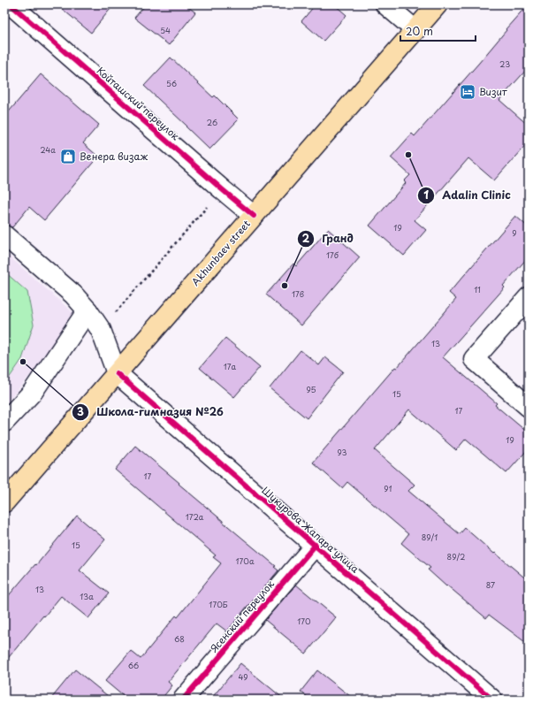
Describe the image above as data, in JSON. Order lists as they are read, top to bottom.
{
  "streets": {
    "main road": ["Akhunbaev street"],
    "street": ["Койташский переулок", "Шукурова Жапара улица", "Ясенский переулок"]
  },
  "crossings": [
    ["Койташский переулок", "Akhunbaev street"],
    ["Akhunbaev street", "Шукурова Жапара улица"],
    ["Шукурова Жапара улица", "Ясенский переулок"]
  ],
  "places": {
    "hotel": ["Визит"],
    "other": ["Adalin Clinic", "Гранд", "Школа-гимназия №26"],
    "shop": ["Венера визаж"]
  },
  "house_numbers": [
    "54",
    "23",
    "56",
    "26",
    "24а",
    "19",
    "9",
    "17б",
    "11",
    "17в",
    "13",
    "17а",
    "95",
    "15",
    "17",
    "19",
    "93",
    "17",
    "91",
    "172а",
    "89/1",
    "15",
    "89/2",
    "170а",
    "87",
    "13",
    "13а",
    "170Б",
    "170",
    "68",
    "66",
    "49"
  ],
  "scale_bar": "20 m"
}
